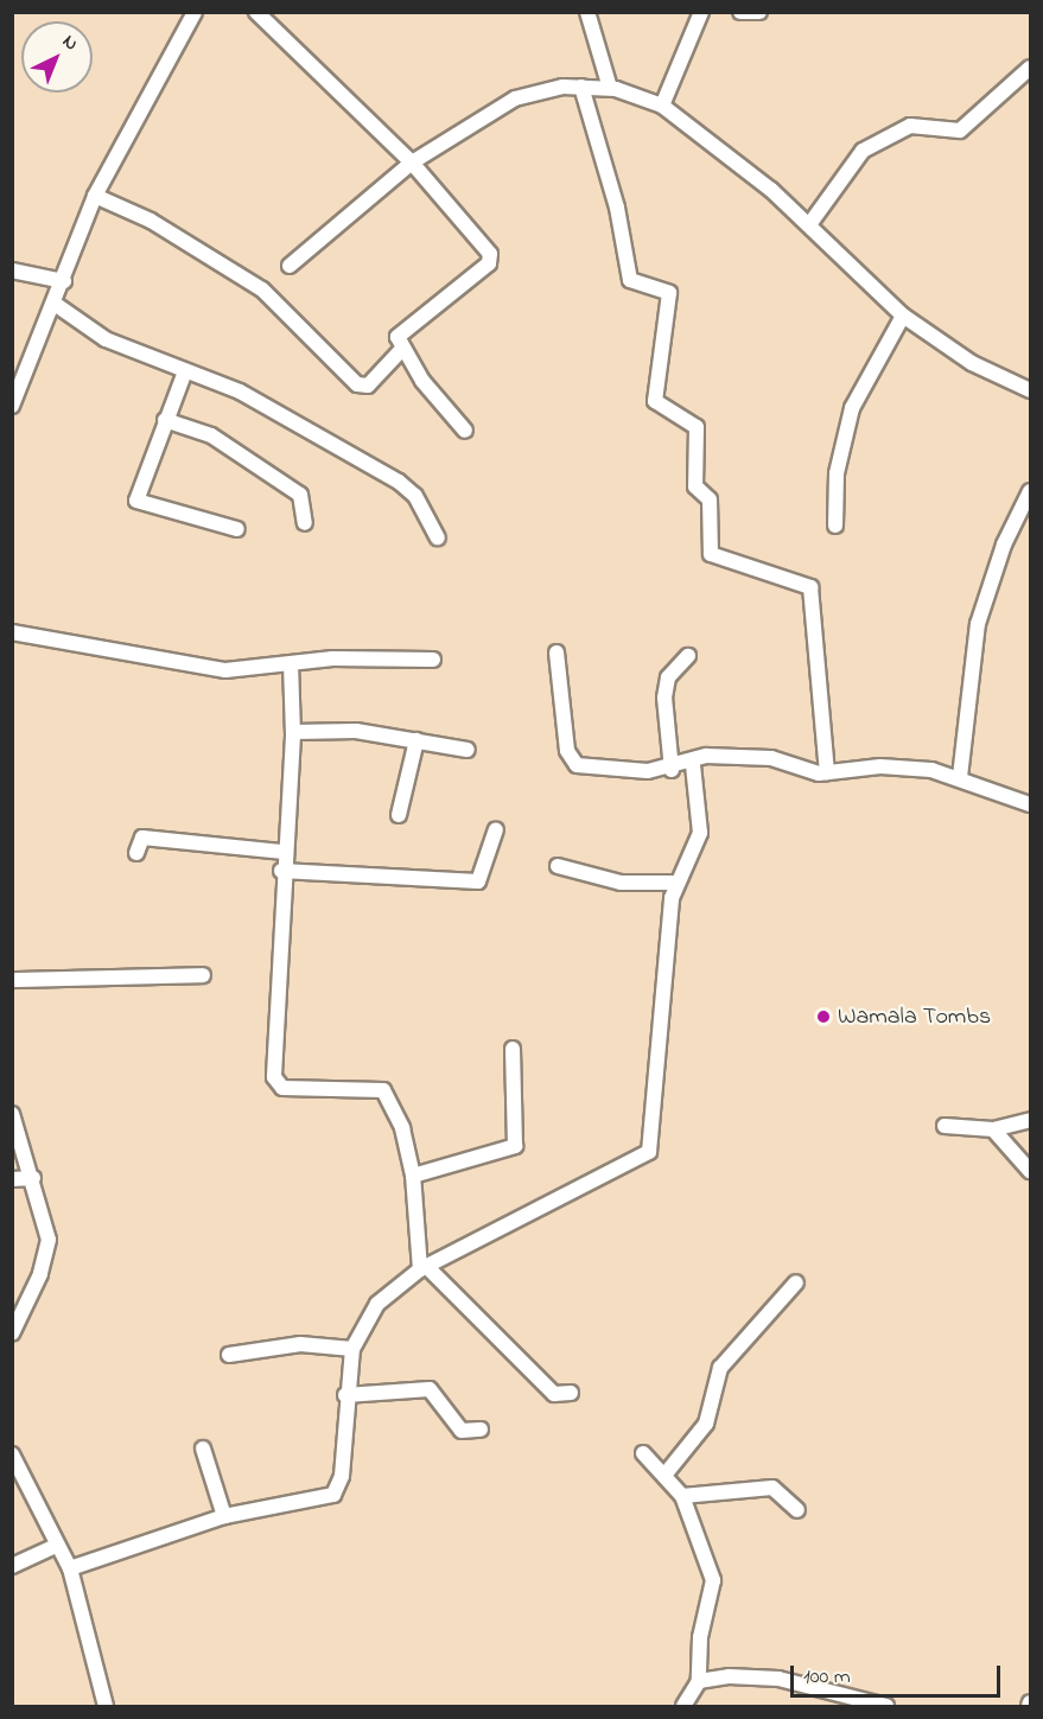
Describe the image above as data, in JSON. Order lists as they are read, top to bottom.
{
  "places": ["Wamala Tombs"],
  "scale_bar": "100 m",
  "north": "top right"
}
